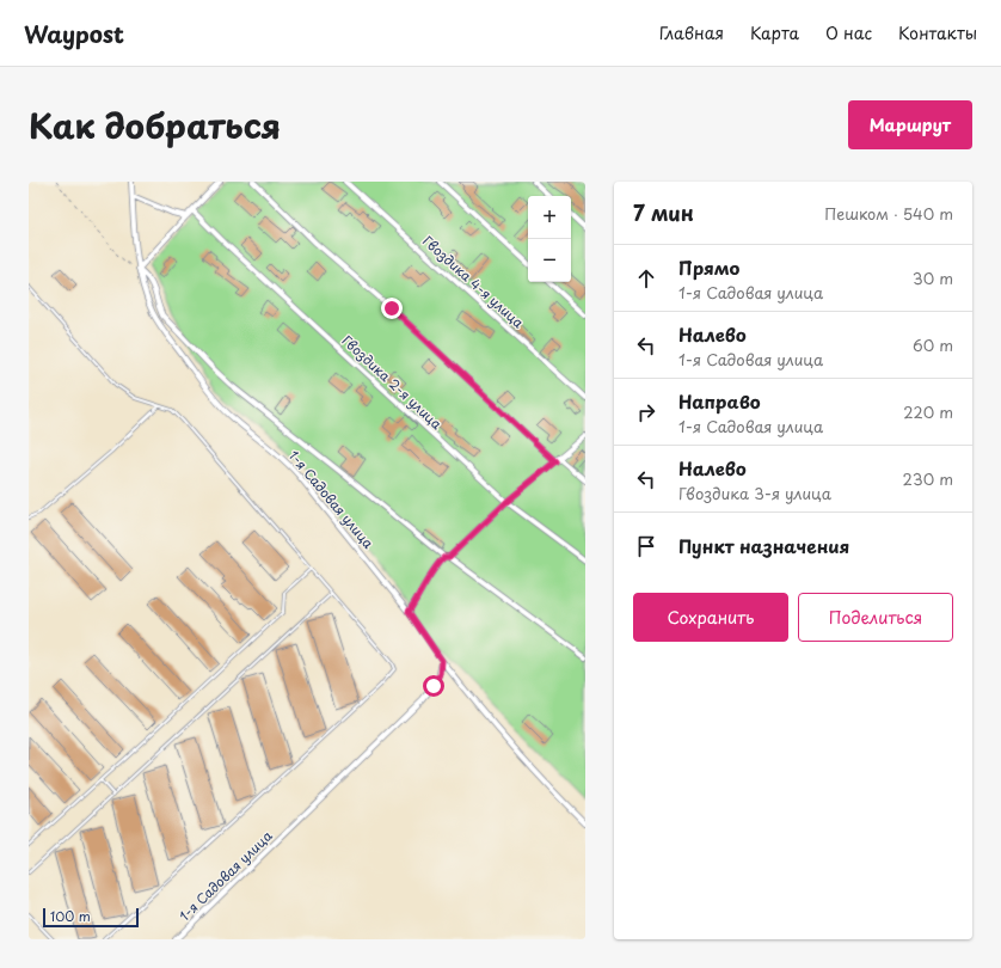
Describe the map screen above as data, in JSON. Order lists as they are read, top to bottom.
{
  "streets": {
    "street": ["Гвоздика 4-я улица", "Гвоздика 2-я улица", "1-я Садовая улица"]
  },
  "scale_bar": "100 m",
  "page": {
    "header": "Waypost",
    "nav": [
      "Главная",
      "Карта",
      "О нас",
      "Контакты"
    ],
    "title": "Как добраться",
    "buttons": [
      "Маршрут",
      ["Сохранить", "Поделиться"]
    ],
    "heading": ["7 мин", "Пешком · 540 m"],
    "map_buttons": ["+", "−"],
    "list": [
      ["Прямо", "1-я Садовая улица", "30 m"],
      ["Налево", "1-я Садовая улица", "60 m"],
      ["Направо", "1-я Садовая улица", "220 m"],
      ["Налево", "Гвоздика 3-я улица", "230 m"],
      "Пункт назначения"
    ],
    "scale": "100 m"
  }
}
